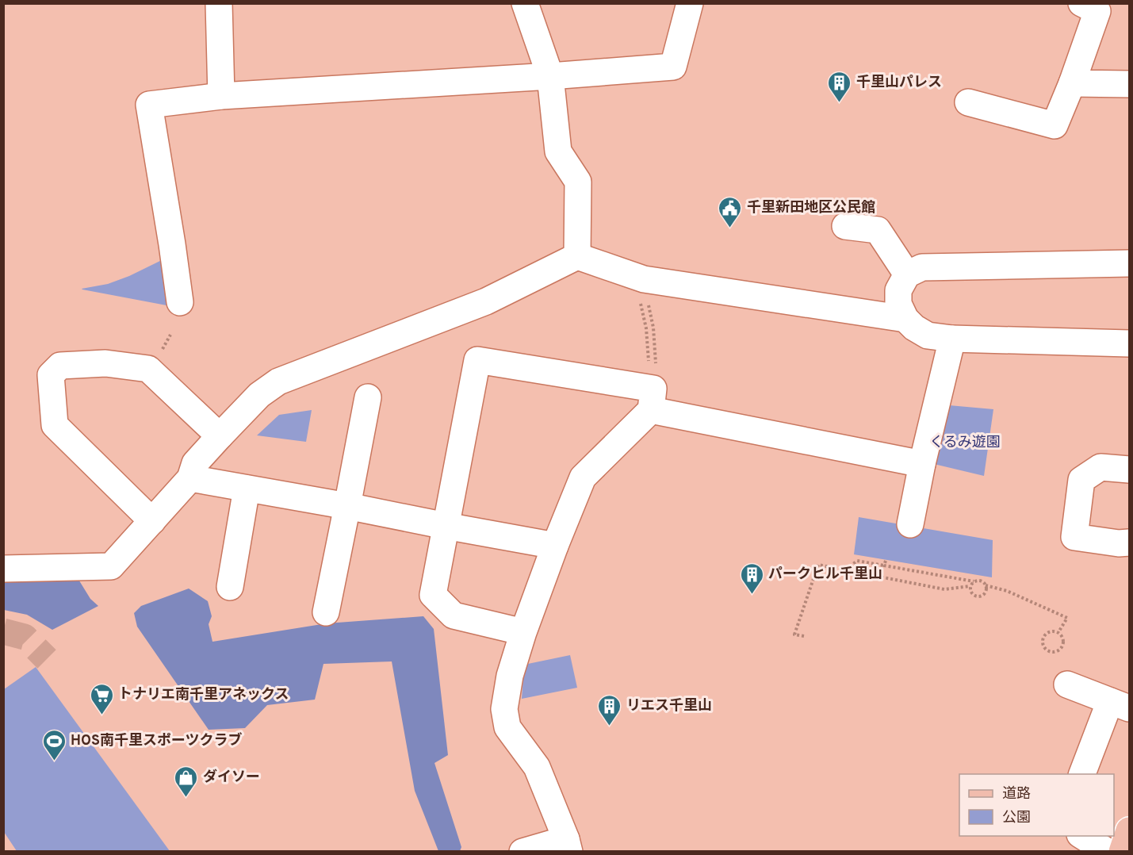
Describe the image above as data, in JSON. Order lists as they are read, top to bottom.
{
  "parks": ["くるみ遊園"],
  "places": {
    "building": ["千里山パレス", "パークヒル千里山", "リエス千里山"],
    "public building": ["千里新田地区公民館"],
    "supermarket": ["トナリエ南千里アネックス"],
    "sports": ["HOS南千里スポーツクラブ"],
    "shop": ["ダイソー"]
  },
  "legend": ["道路", "公園"]
}
